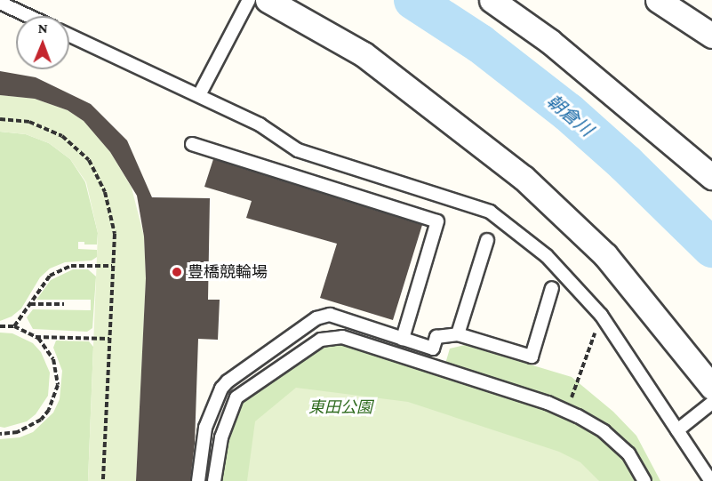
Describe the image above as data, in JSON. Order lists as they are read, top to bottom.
{
  "water": ["朝倉川"],
  "parks": ["東田公園"],
  "places": ["豊橋競輪場"],
  "north": "top"
}
